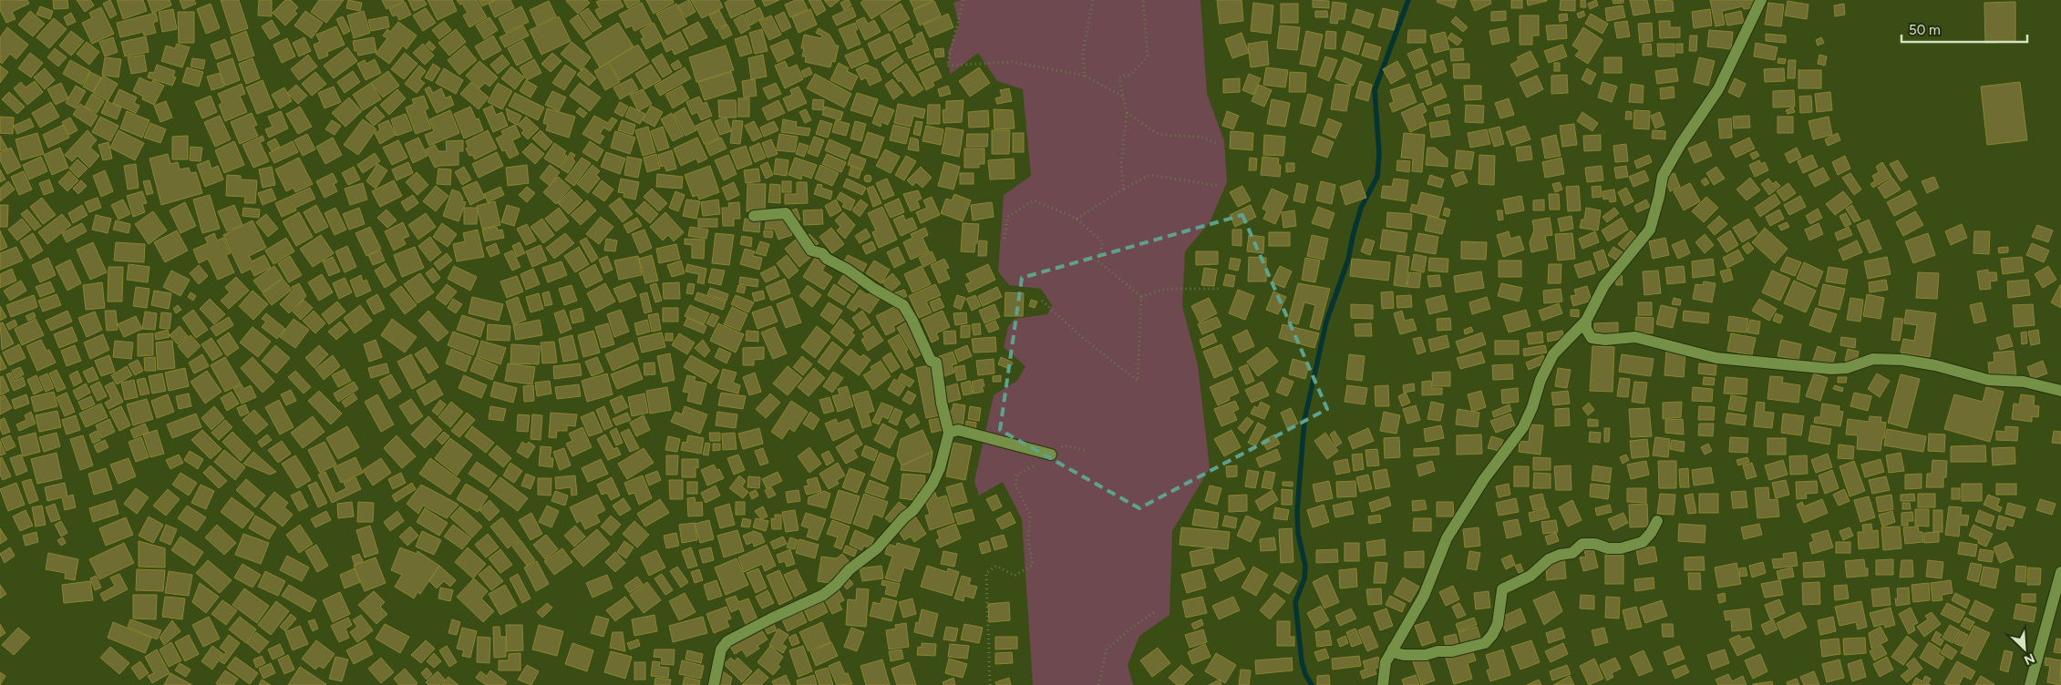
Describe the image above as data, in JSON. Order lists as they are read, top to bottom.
{
  "scale_bar": "50 m",
  "north": "bottom right"
}
